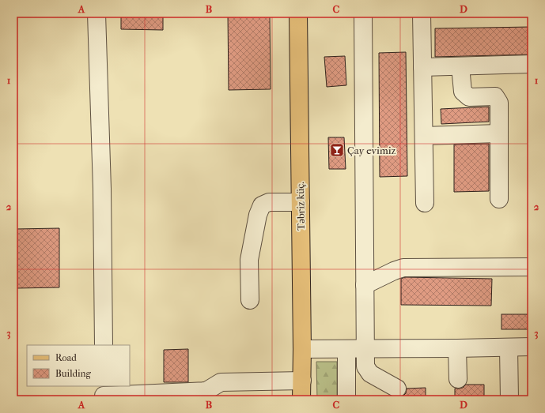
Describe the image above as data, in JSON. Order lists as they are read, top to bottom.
{
  "streets": {
    "main road": ["Təbriz küç."]
  },
  "places": {
    "bar": ["Çay evimiz"]
  },
  "legend": ["Road", "Building"],
  "grid": {
    "columns": [
      "A",
      "B",
      "C",
      "D"
    ],
    "rows": ["1", "2", "3"]
  }
}
